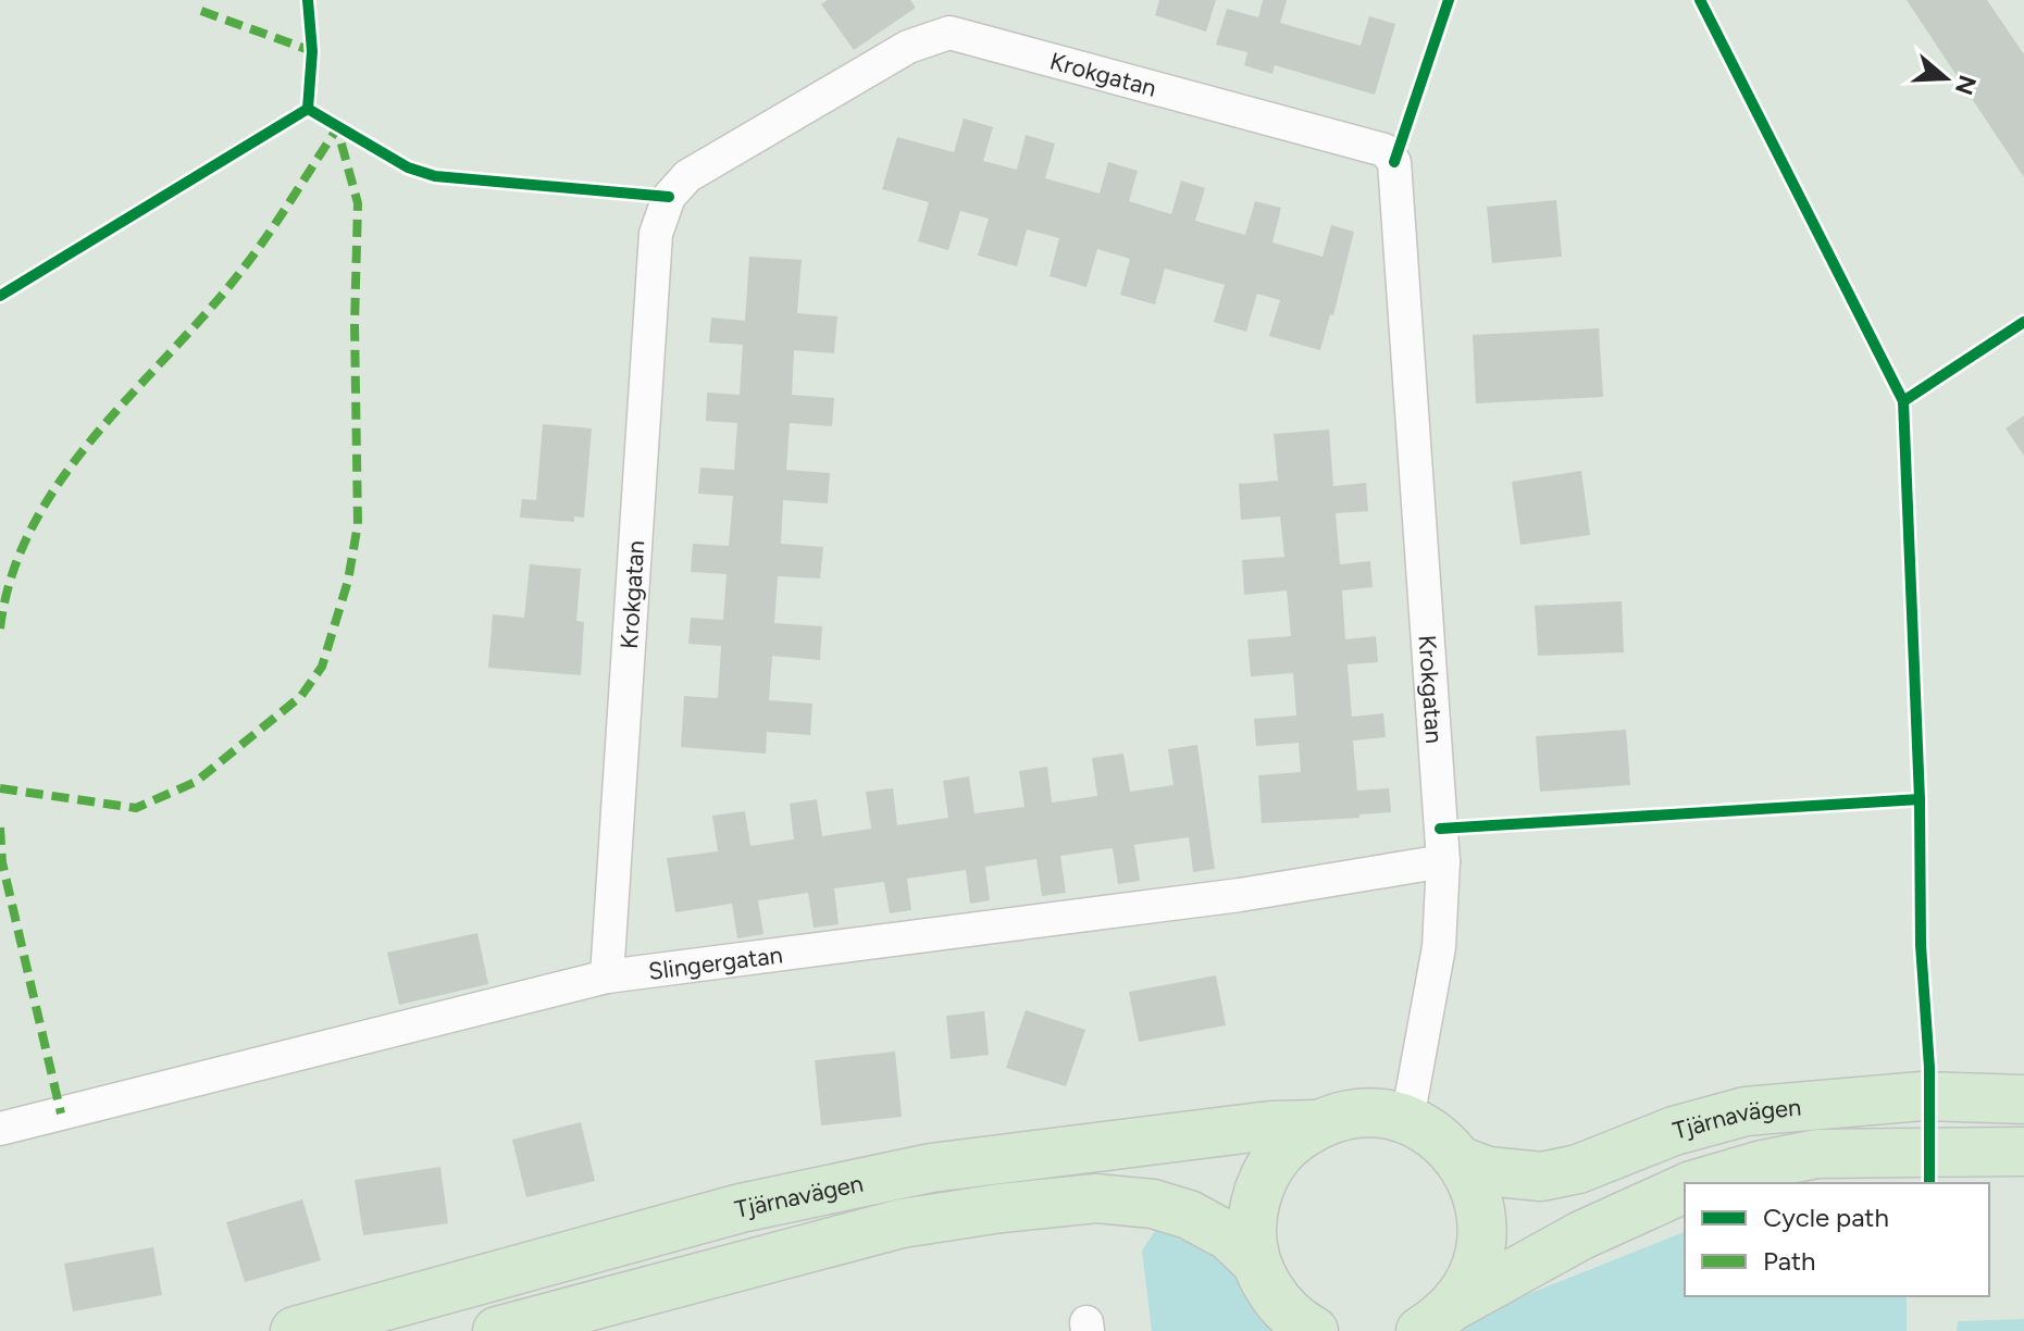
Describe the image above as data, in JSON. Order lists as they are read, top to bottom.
{
  "streets": {
    "highway": ["Tjärnavägen"],
    "street": ["Krokgatan", "Slingergatan"]
  },
  "crossings": [
    ["Krokgatan", "Slingergatan"],
    ["Krokgatan", "Tjärnavägen"]
  ],
  "legend": ["Cycle path", "Path"],
  "north": "right"
}
